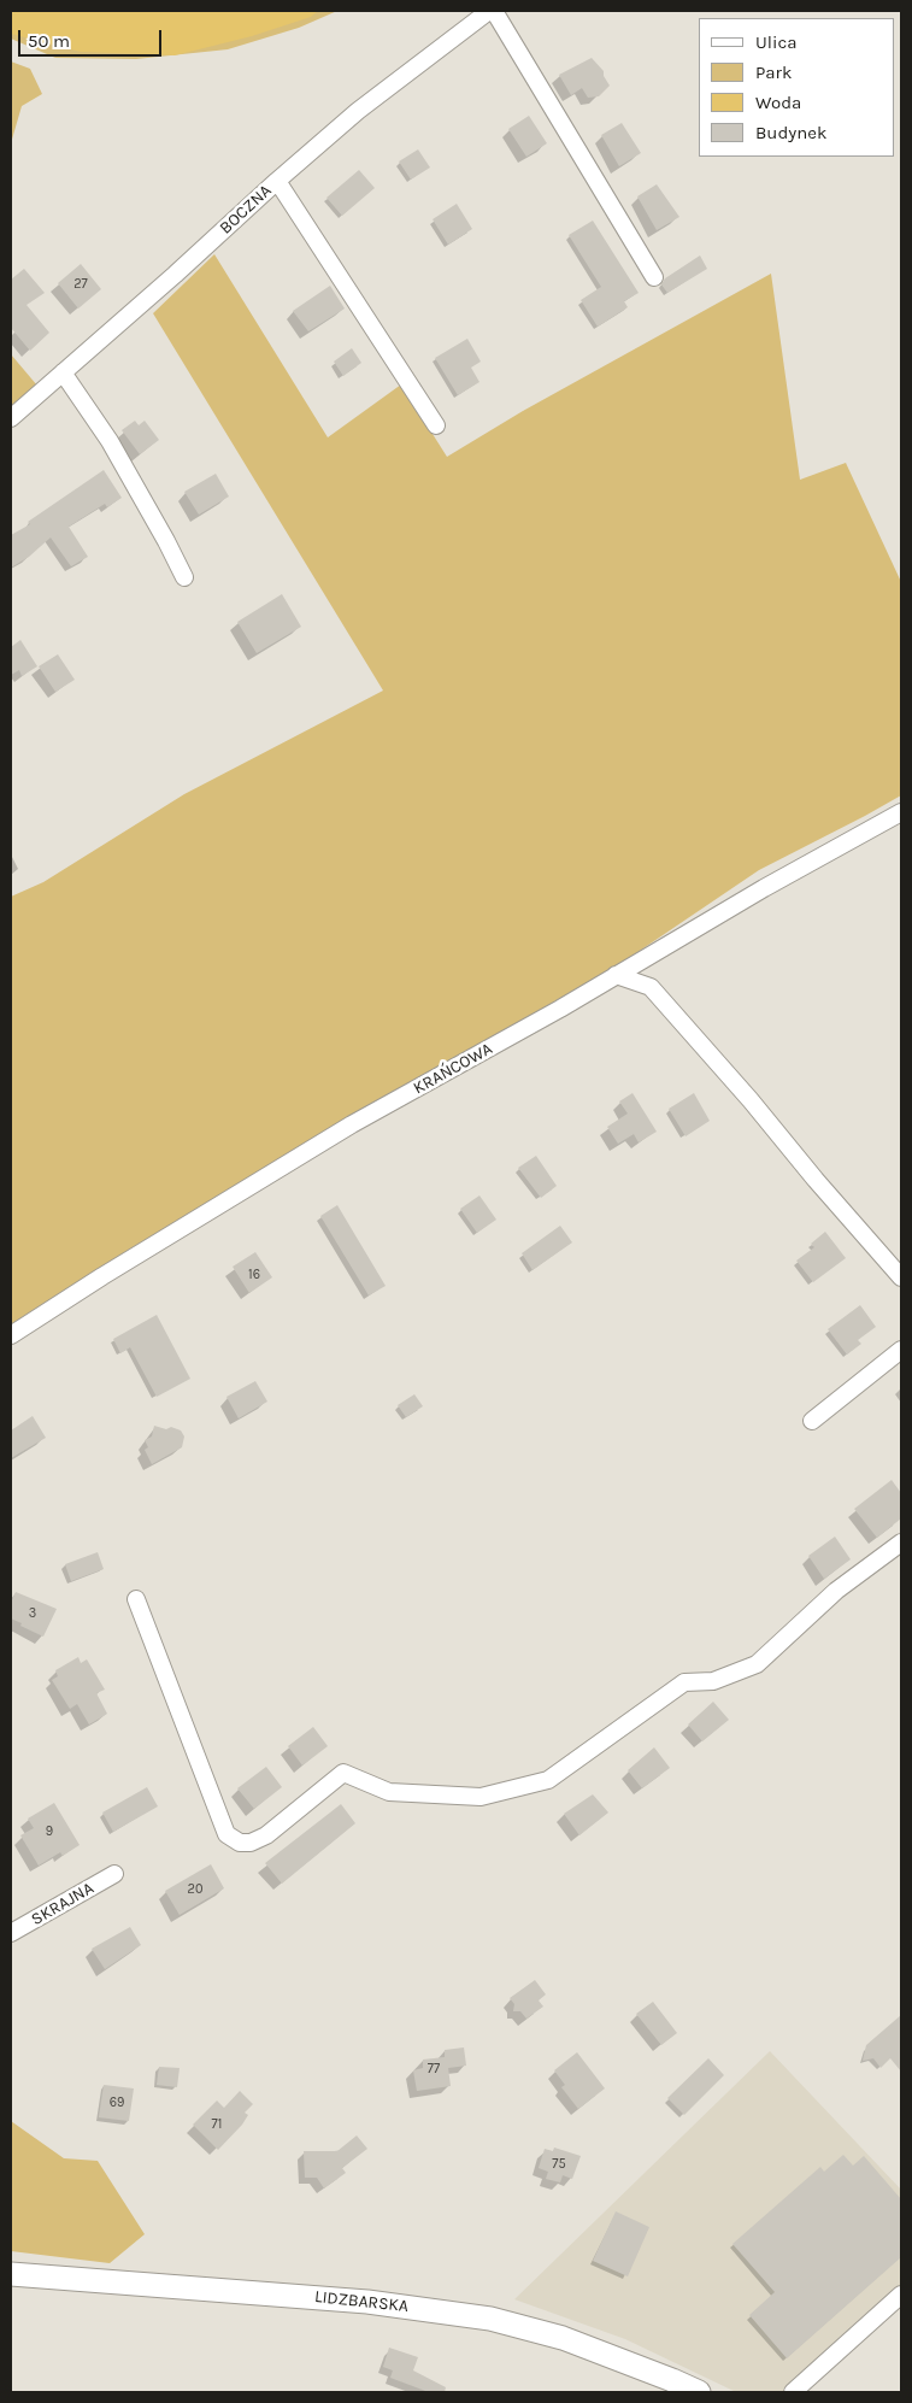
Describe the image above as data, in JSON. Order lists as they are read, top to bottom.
{
  "streets": {
    "main road": ["LIDZBARSKA"],
    "street": ["BOCZNA", "KRAŃCOWA", "SKRAJNA"]
  },
  "house_numbers": [
    "27",
    "16",
    "3",
    "9",
    "20",
    "77",
    "69",
    "71",
    "75"
  ],
  "legend": [
    "Ulica",
    "Park",
    "Woda",
    "Budynek"
  ],
  "scale_bar": "50 m"
}
